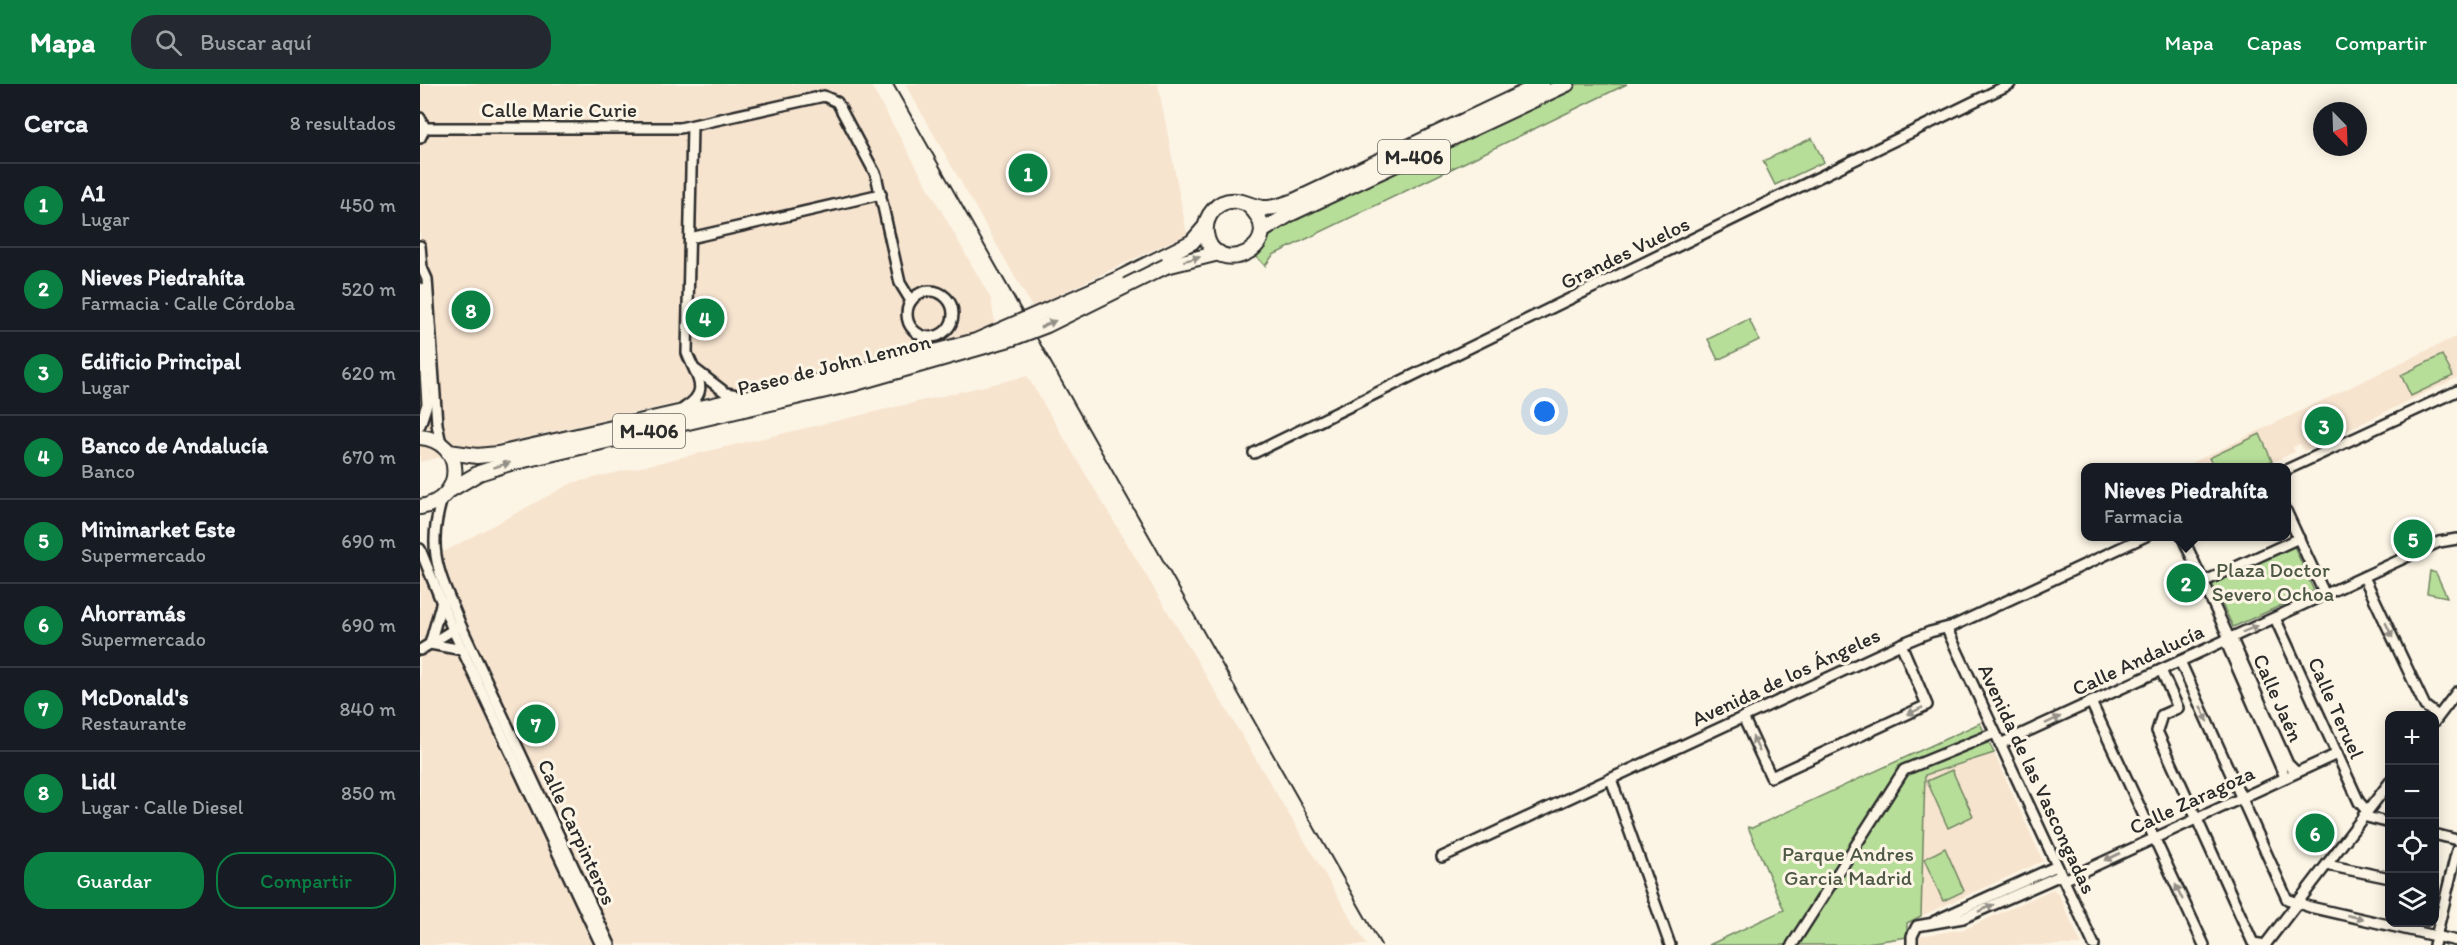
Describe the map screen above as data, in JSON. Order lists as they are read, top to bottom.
{
  "streets": {
    "highway": ["M-406", "Paseo de John Lennon"],
    "street": [
      "Calle Marie Curie",
      "Grandes Vuelos",
      "Calle Andalucía",
      "Avenida de los Ángeles",
      "Calle Jaén",
      "Calle Teruel",
      "Avenida de las Vascongadas",
      "Calle Zaragoza",
      "Calle Carpinteros"
    ]
  },
  "crossings": [
    ["M-406", "Paseo de John Lennon"],
    ["M-406", "Calle Carpinteros"],
    ["Paseo de John Lennon", "Calle Carpinteros"],
    ["Calle Andalucía", "Calle Jaén"],
    ["Calle Andalucía", "Calle Teruel"],
    ["Calle Andalucía", "Avenida de las Vascongadas"],
    ["Avenida de los Ángeles", "Avenida de las Vascongadas"],
    ["Calle Jaén", "Calle Zaragoza"],
    ["Calle Teruel", "Calle Zaragoza"],
    ["Avenida de las Vascongadas", "Calle Zaragoza"]
  ],
  "parks": ["Plaza Doctor Severo Ochoa", "Parque Andres Garcia Madrid"],
  "north": "bottom right",
  "page": {
    "header": "Mapa",
    "search": "Buscar aquí",
    "nav": ["Mapa", "Capas", "Compartir"],
    "heading": ["Cerca", "8 resultados"],
    "pins": [
      "1",
      "8",
      "4",
      "3",
      "5",
      "2",
      "7",
      "6"
    ],
    "list": [
      {
        "mark": "1",
        "name": "A1",
        "note": "Lugar",
        "value": "450 m"
      },
      {
        "mark": "2",
        "name": "Nieves Piedrahíta",
        "note": "Farmacia · Calle Córdoba",
        "value": "520 m"
      },
      {
        "mark": "3",
        "name": "Edificio Principal",
        "note": "Lugar",
        "value": "620 m"
      },
      {
        "mark": "4",
        "name": "Banco de Andalucía",
        "note": "Banco",
        "value": "670 m"
      },
      {
        "mark": "5",
        "name": "Minimarket Este",
        "note": "Supermercado",
        "value": "690 m"
      },
      {
        "mark": "6",
        "name": "Ahorramás",
        "note": "Supermercado",
        "value": "690 m"
      },
      {
        "mark": "7",
        "name": "McDonald's",
        "note": "Restaurante",
        "value": "840 m"
      },
      {
        "mark": "8",
        "name": "Lidl",
        "note": "Lugar · Calle Diesel",
        "value": "850 m"
      }
    ],
    "popup": ["Nieves Piedrahíta", "Farmacia"],
    "map_buttons": ["+", "−"],
    "buttons": ["Guardar", "Compartir"]
  }
}
